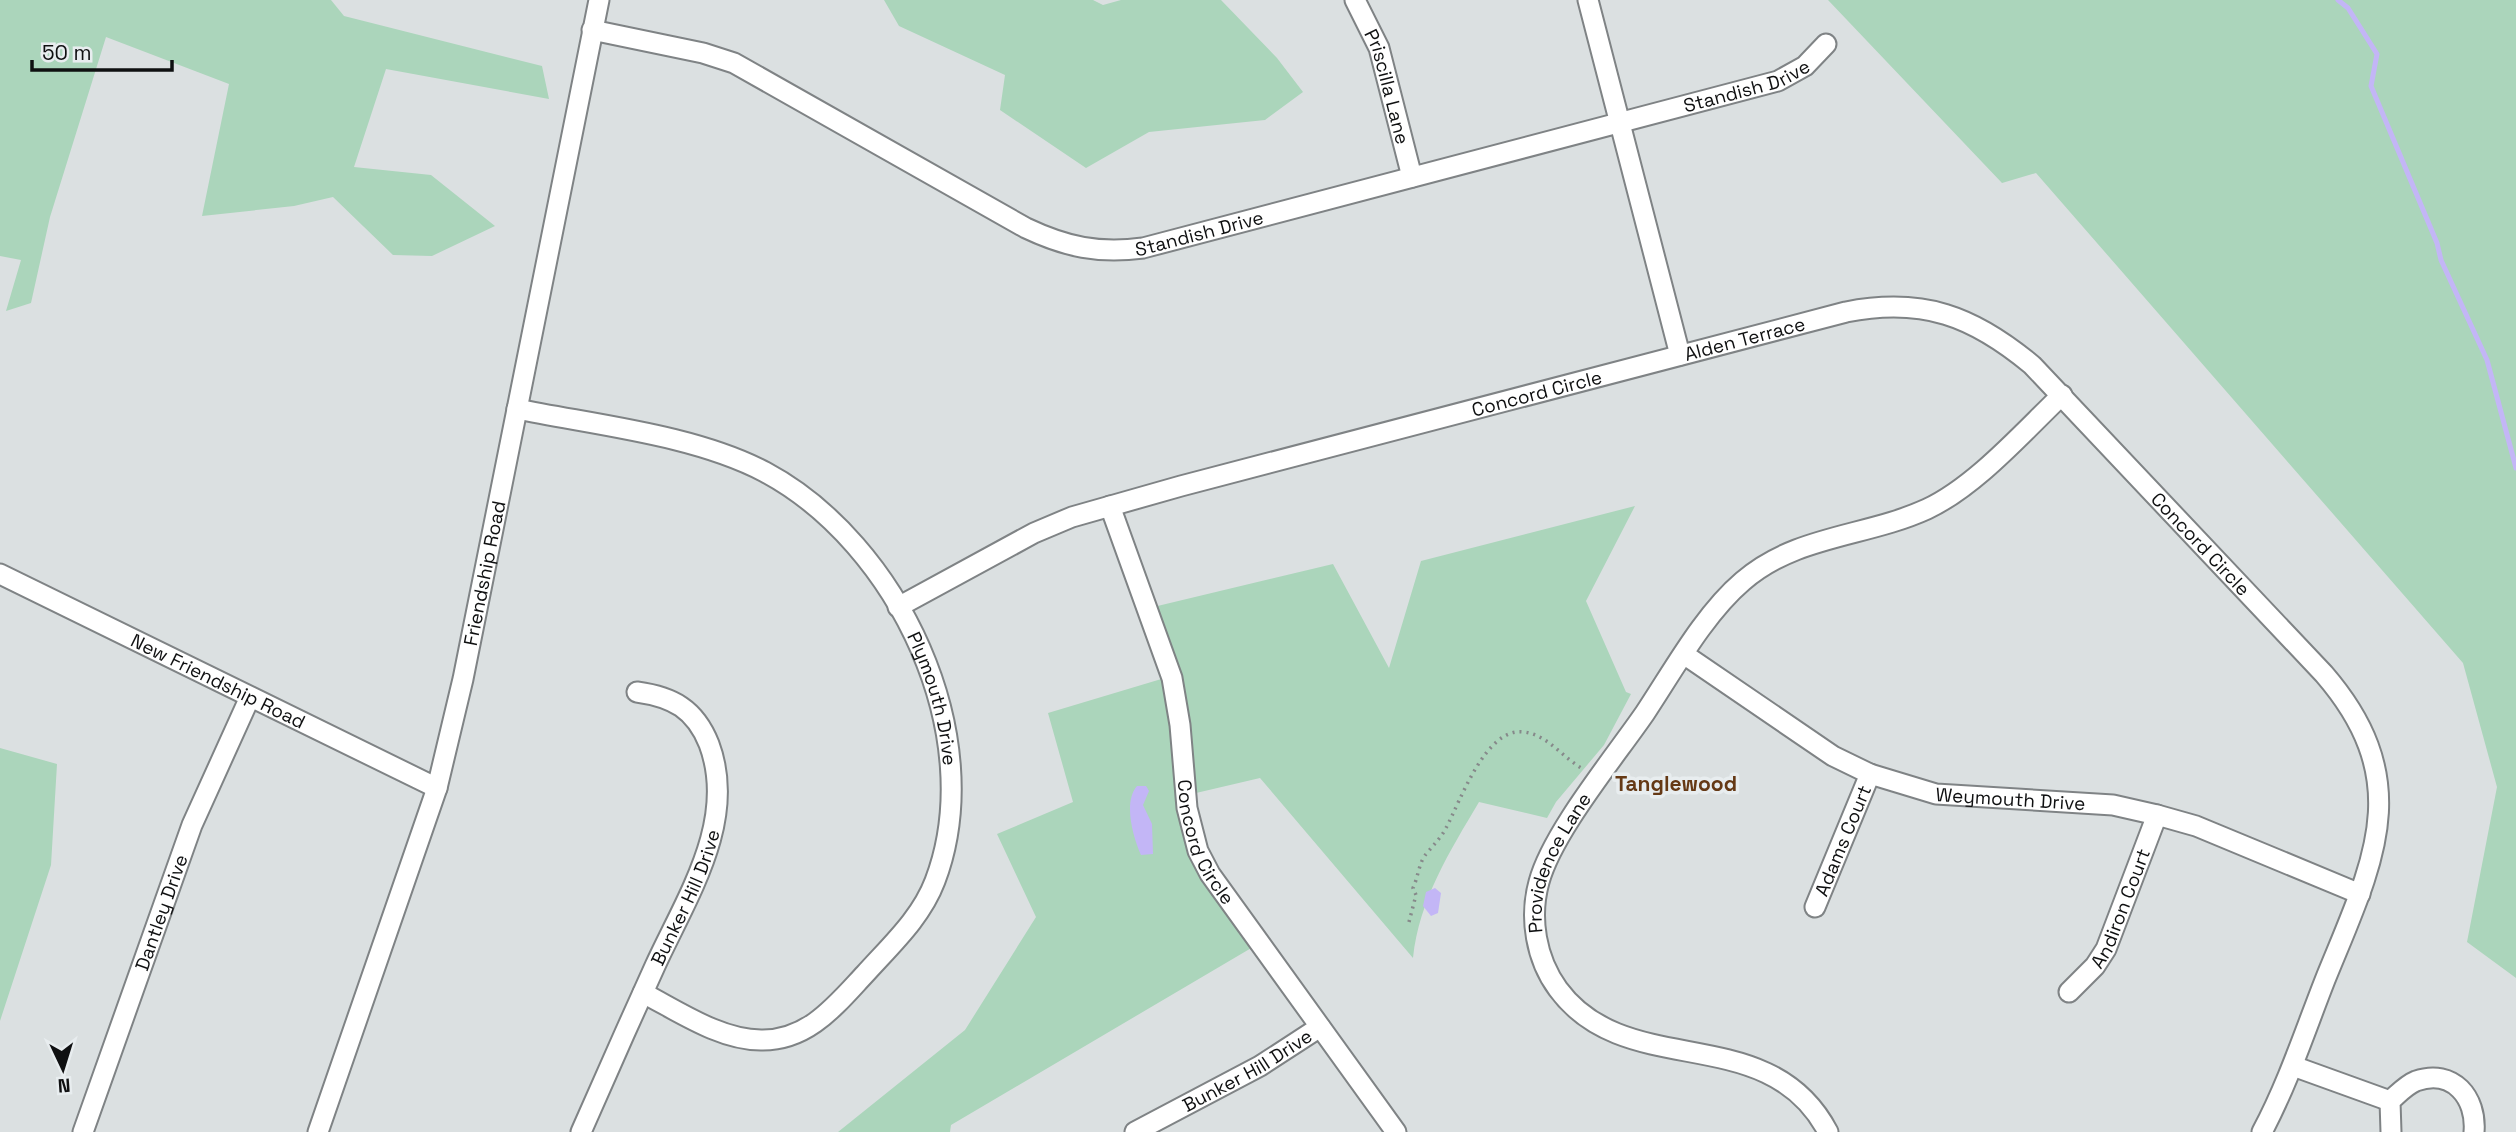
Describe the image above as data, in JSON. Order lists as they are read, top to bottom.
{
  "streets": {
    "street": [
      "Standish Drive",
      "Priscilla Lane",
      "Alden Terrace",
      "Concord Circle",
      "Friendship Road",
      "New Friendship Road",
      "Plymouth Drive",
      "Weymouth Drive",
      "Adams Court",
      "Providence Lane",
      "Bunker Hill Drive",
      "Andiron Court",
      "Dantley Drive"
    ]
  },
  "crossings": [
    ["Standish Drive", "Priscilla Lane"],
    ["Standish Drive", "Alden Terrace"],
    ["Standish Drive", "Friendship Road"],
    ["Alden Terrace", "Concord Circle"],
    ["Concord Circle", "Plymouth Drive"],
    ["Concord Circle", "Weymouth Drive"],
    ["Concord Circle", "Bunker Hill Drive"],
    ["Friendship Road", "New Friendship Road"],
    ["Friendship Road", "Plymouth Drive"],
    ["New Friendship Road", "Dantley Drive"],
    ["Plymouth Drive", "Bunker Hill Drive"],
    ["Weymouth Drive", "Adams Court"],
    ["Weymouth Drive", "Providence Lane"],
    ["Weymouth Drive", "Andiron Court"]
  ],
  "districts": ["Tanglewood"],
  "scale_bar": "50 m",
  "north": "bottom"
}
